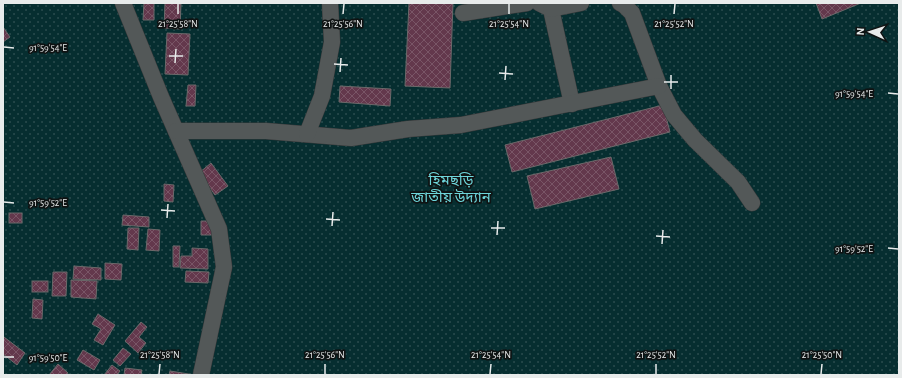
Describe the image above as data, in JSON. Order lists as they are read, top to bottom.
{
  "parks": ["হিমছড়ি জাতীয় উদ্যান"],
  "north": "left",
  "coordinates": [
    "21°25'58\"N",
    "21°25'56\"N",
    "21°25'54\"N",
    "21°25'52\"N",
    "91°59'54\"E",
    "91°59'52\"E",
    "21°25'50\"N",
    "91°59'50\"E"
  ]
}
